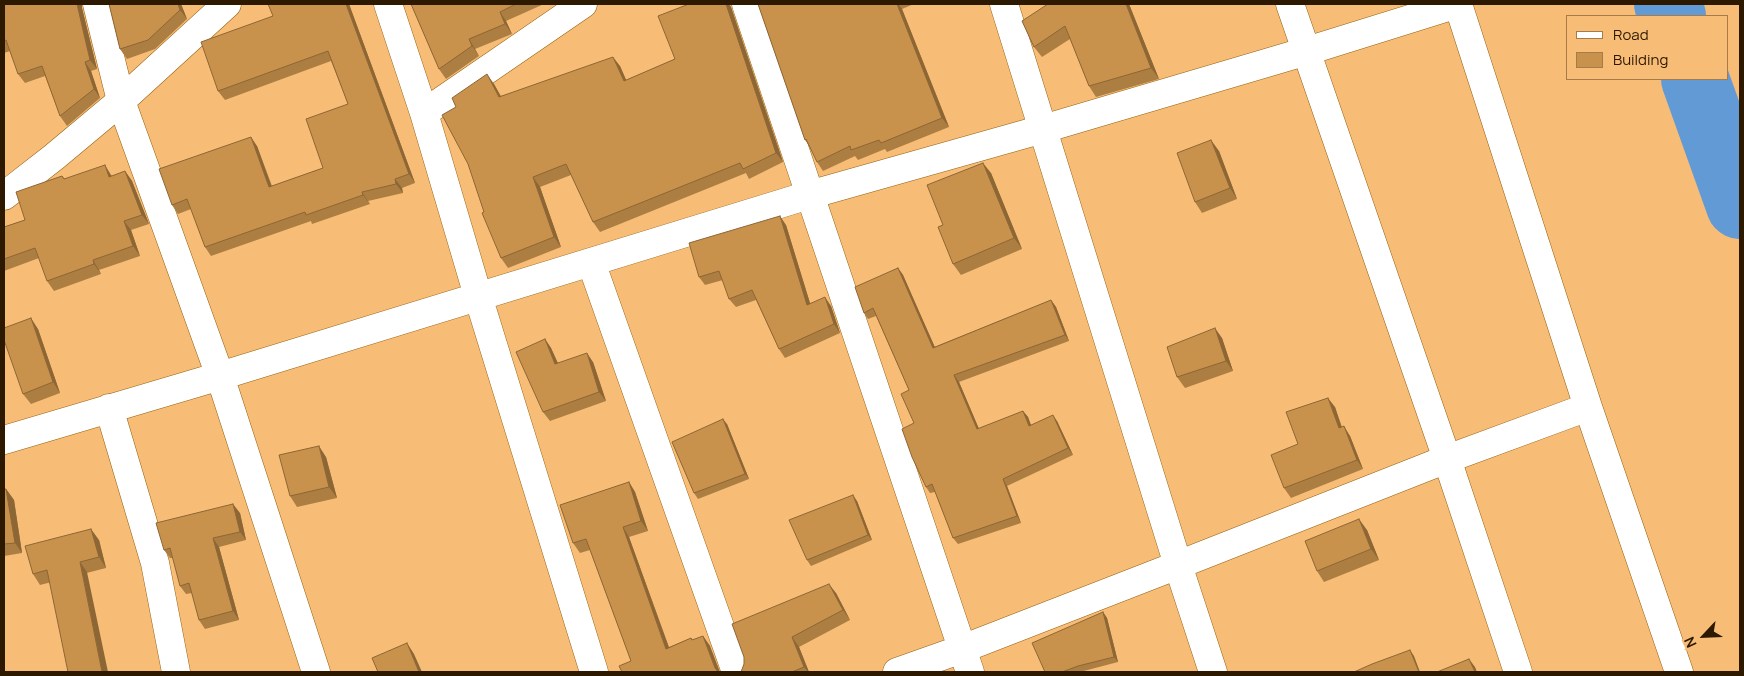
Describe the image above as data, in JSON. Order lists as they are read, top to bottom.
{
  "legend": ["Road", "Building"],
  "north": "bottom left"
}
